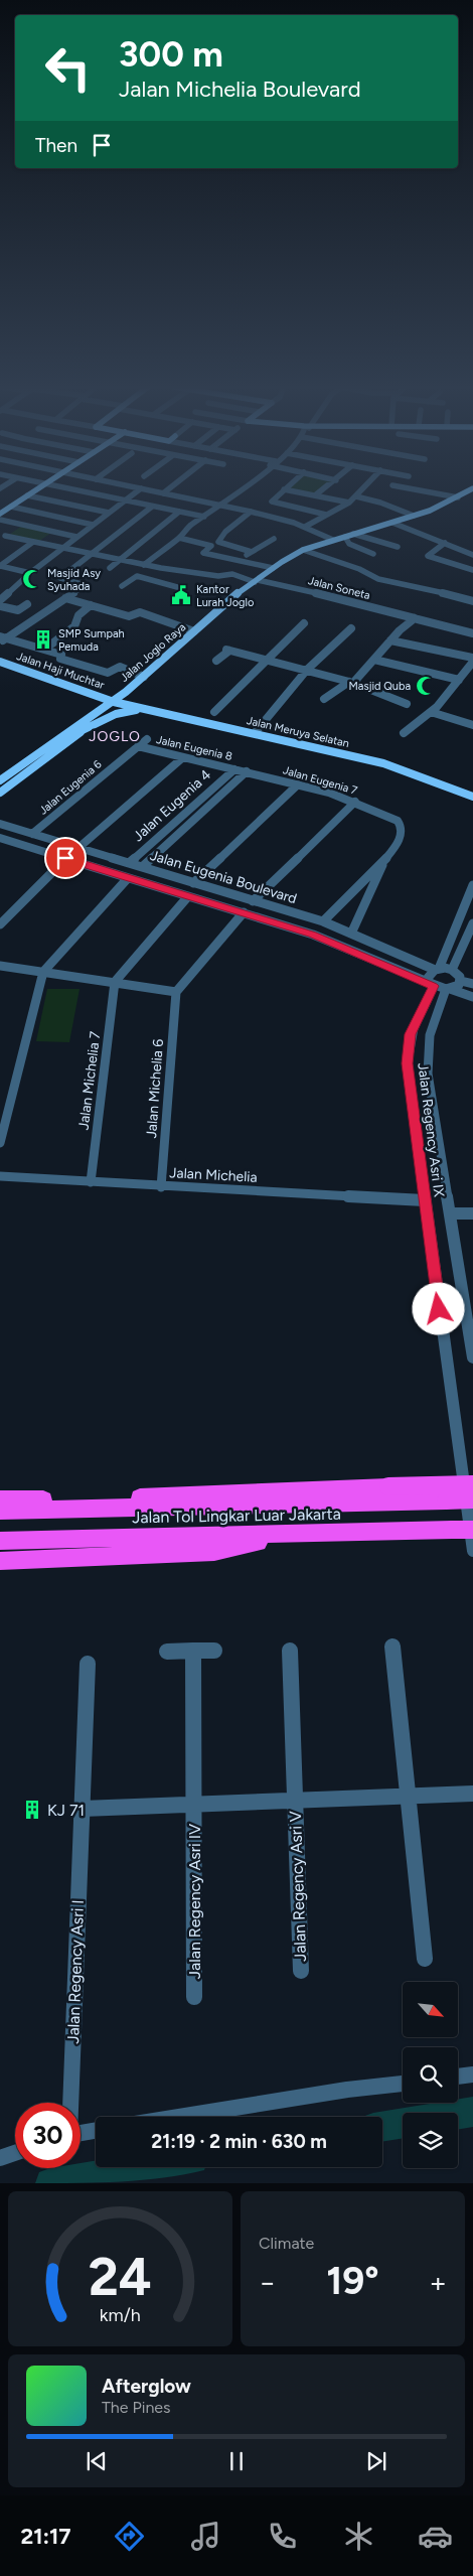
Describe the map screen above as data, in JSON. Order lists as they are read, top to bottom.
{
  "streets": {
    "highway": ["Jalan Tol Lingkar Luar Jakarta"],
    "main road": ["Jalan Joglo Raya", "Jalan Haji Muchtar", "Jalan Meruya Selatan"],
    "street": [
      "Jalan Soneta",
      "Jalan Eugenia 8",
      "Jalan Eugenia 7",
      "Jalan Eugenia 6",
      "Jalan Eugenia 4",
      "Jalan Eugenia Boulevard",
      "Jalan Michelia 7",
      "Jalan Michelia 6",
      "Jalan Regency Asri IX",
      "Jalan Michelia",
      "Jalan Regency Asri V",
      "Jalan Regency Asri IV",
      "Jalan Regency Asri I"
    ]
  },
  "crossings": [
    ["Jalan Soneta", "Jalan Joglo Raya"],
    ["Jalan Joglo Raya", "Jalan Haji Muchtar"],
    ["Jalan Joglo Raya", "Jalan Meruya Selatan"],
    ["Jalan Haji Muchtar", "Jalan Meruya Selatan"],
    ["Jalan Eugenia 8", "Jalan Eugenia 7"],
    ["Jalan Eugenia 8", "Jalan Eugenia 6"],
    ["Jalan Eugenia 8", "Jalan Eugenia 4"],
    ["Jalan Eugenia 7", "Jalan Eugenia 4"],
    ["Jalan Eugenia 6", "Jalan Eugenia Boulevard"],
    ["Jalan Eugenia 4", "Jalan Eugenia Boulevard"],
    ["Jalan Eugenia Boulevard", "Jalan Regency Asri IX"],
    ["Jalan Michelia 7", "Jalan Michelia"],
    ["Jalan Michelia 6", "Jalan Michelia"],
    ["Jalan Regency Asri IX", "Jalan Michelia"]
  ],
  "districts": ["JOGLO"],
  "places": {
    "mosque": ["Masjid Asy Syuhada", "Masjid Quba"],
    "public building": ["Kantor Lurah Joglo"],
    "building": ["SMP Sumpah Pemuda", "KJ 71"]
  },
  "north": "bottom right",
  "page": {
    "turn": ["300 m", "Jalan Michelia Boulevard"],
    "then": "Then",
    "limit": "30",
    "trip": "21:19 · 2 min · 630 m",
    "tile": "Climate",
    "heat": ["−", "19°", "+"],
    "song": ["Afterglow", "The Pines"],
    "tabs": "21:17",
    "gauge": ["24", "km/h"]
  }
}
